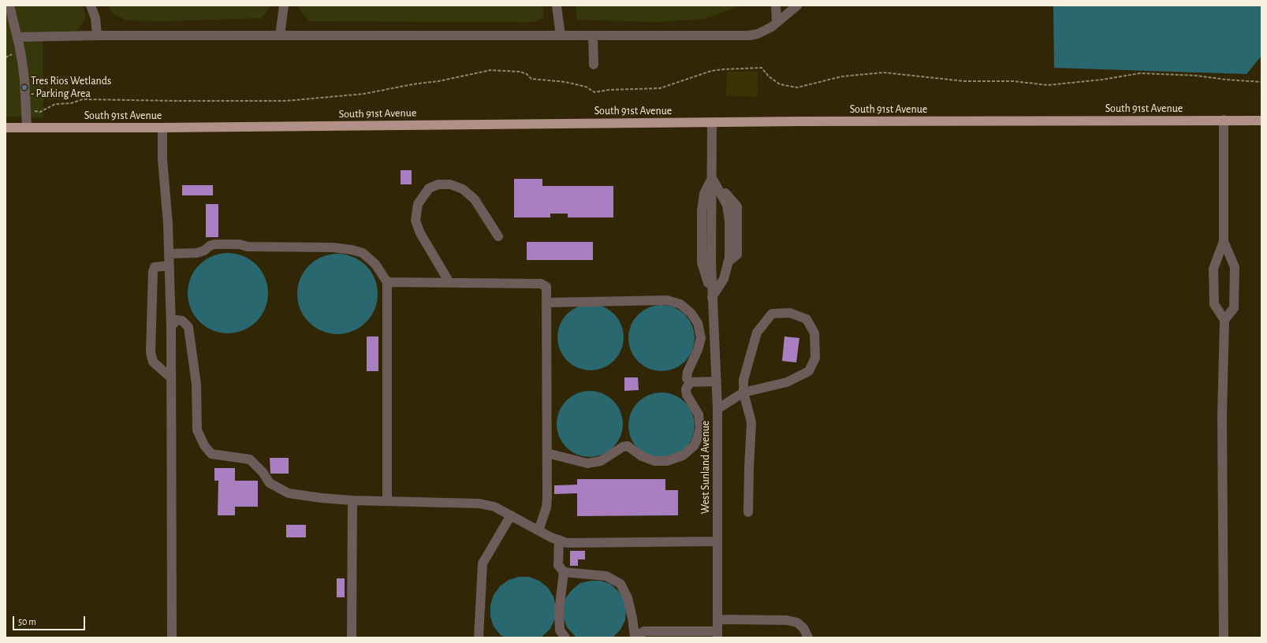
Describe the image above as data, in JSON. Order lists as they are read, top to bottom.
{
  "streets": {
    "main road": ["South 91st Avenue"],
    "street": ["West Sunland Avenue"]
  },
  "crossings": [
    ["South 91st Avenue", "West Sunland Avenue"]
  ],
  "places": ["Tres Rios Wetlands - Parking Area"],
  "scale_bar": "50 m"
}
